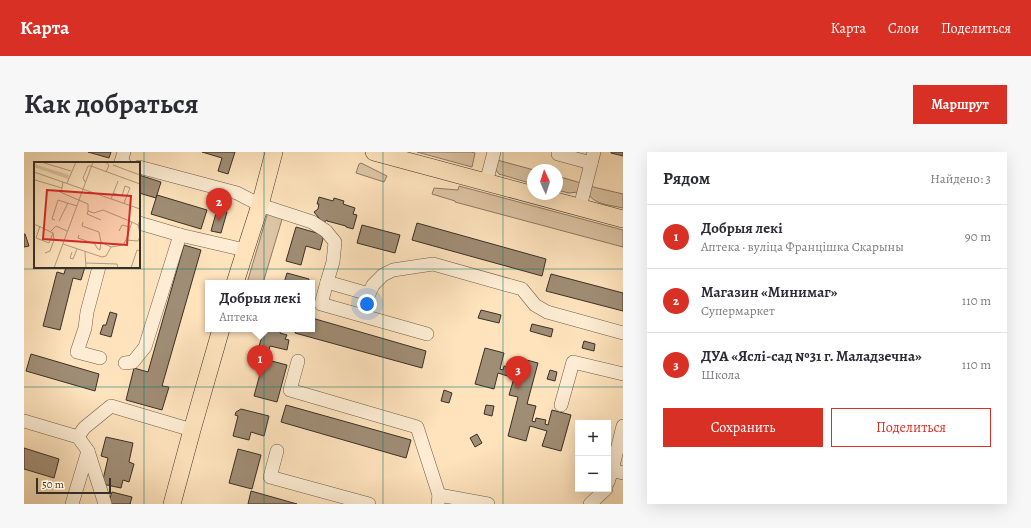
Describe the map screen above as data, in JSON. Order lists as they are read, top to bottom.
{
  "scale_bar": "50 m",
  "north": "top",
  "page": {
    "header": "Карта",
    "nav": ["Карта", "Слои", "Поделиться"],
    "title": "Как добраться",
    "buttons": [
      "Маршрут",
      ["Сохранить", "Поделиться"]
    ],
    "heading": ["Рядом", "Найдено: 3"],
    "pins": ["2", "1", "3"],
    "list": [
      {
        "mark": "1",
        "name": "Добрыя лекі",
        "note": "Аптека · вуліца Францішка Скарыны",
        "value": "90 m"
      },
      {
        "mark": "2",
        "name": "Магазин «Минимаг»",
        "note": "Супермаркет",
        "value": "110 m"
      },
      {
        "mark": "3",
        "name": "ДУА «Яслі-сад №31 г. Маладзечна»",
        "note": "Школа",
        "value": "110 m"
      }
    ],
    "popup": ["Добрыя лекі", "Аптека"],
    "map_buttons": ["+", "−"],
    "scale": "50 m"
  }
}
